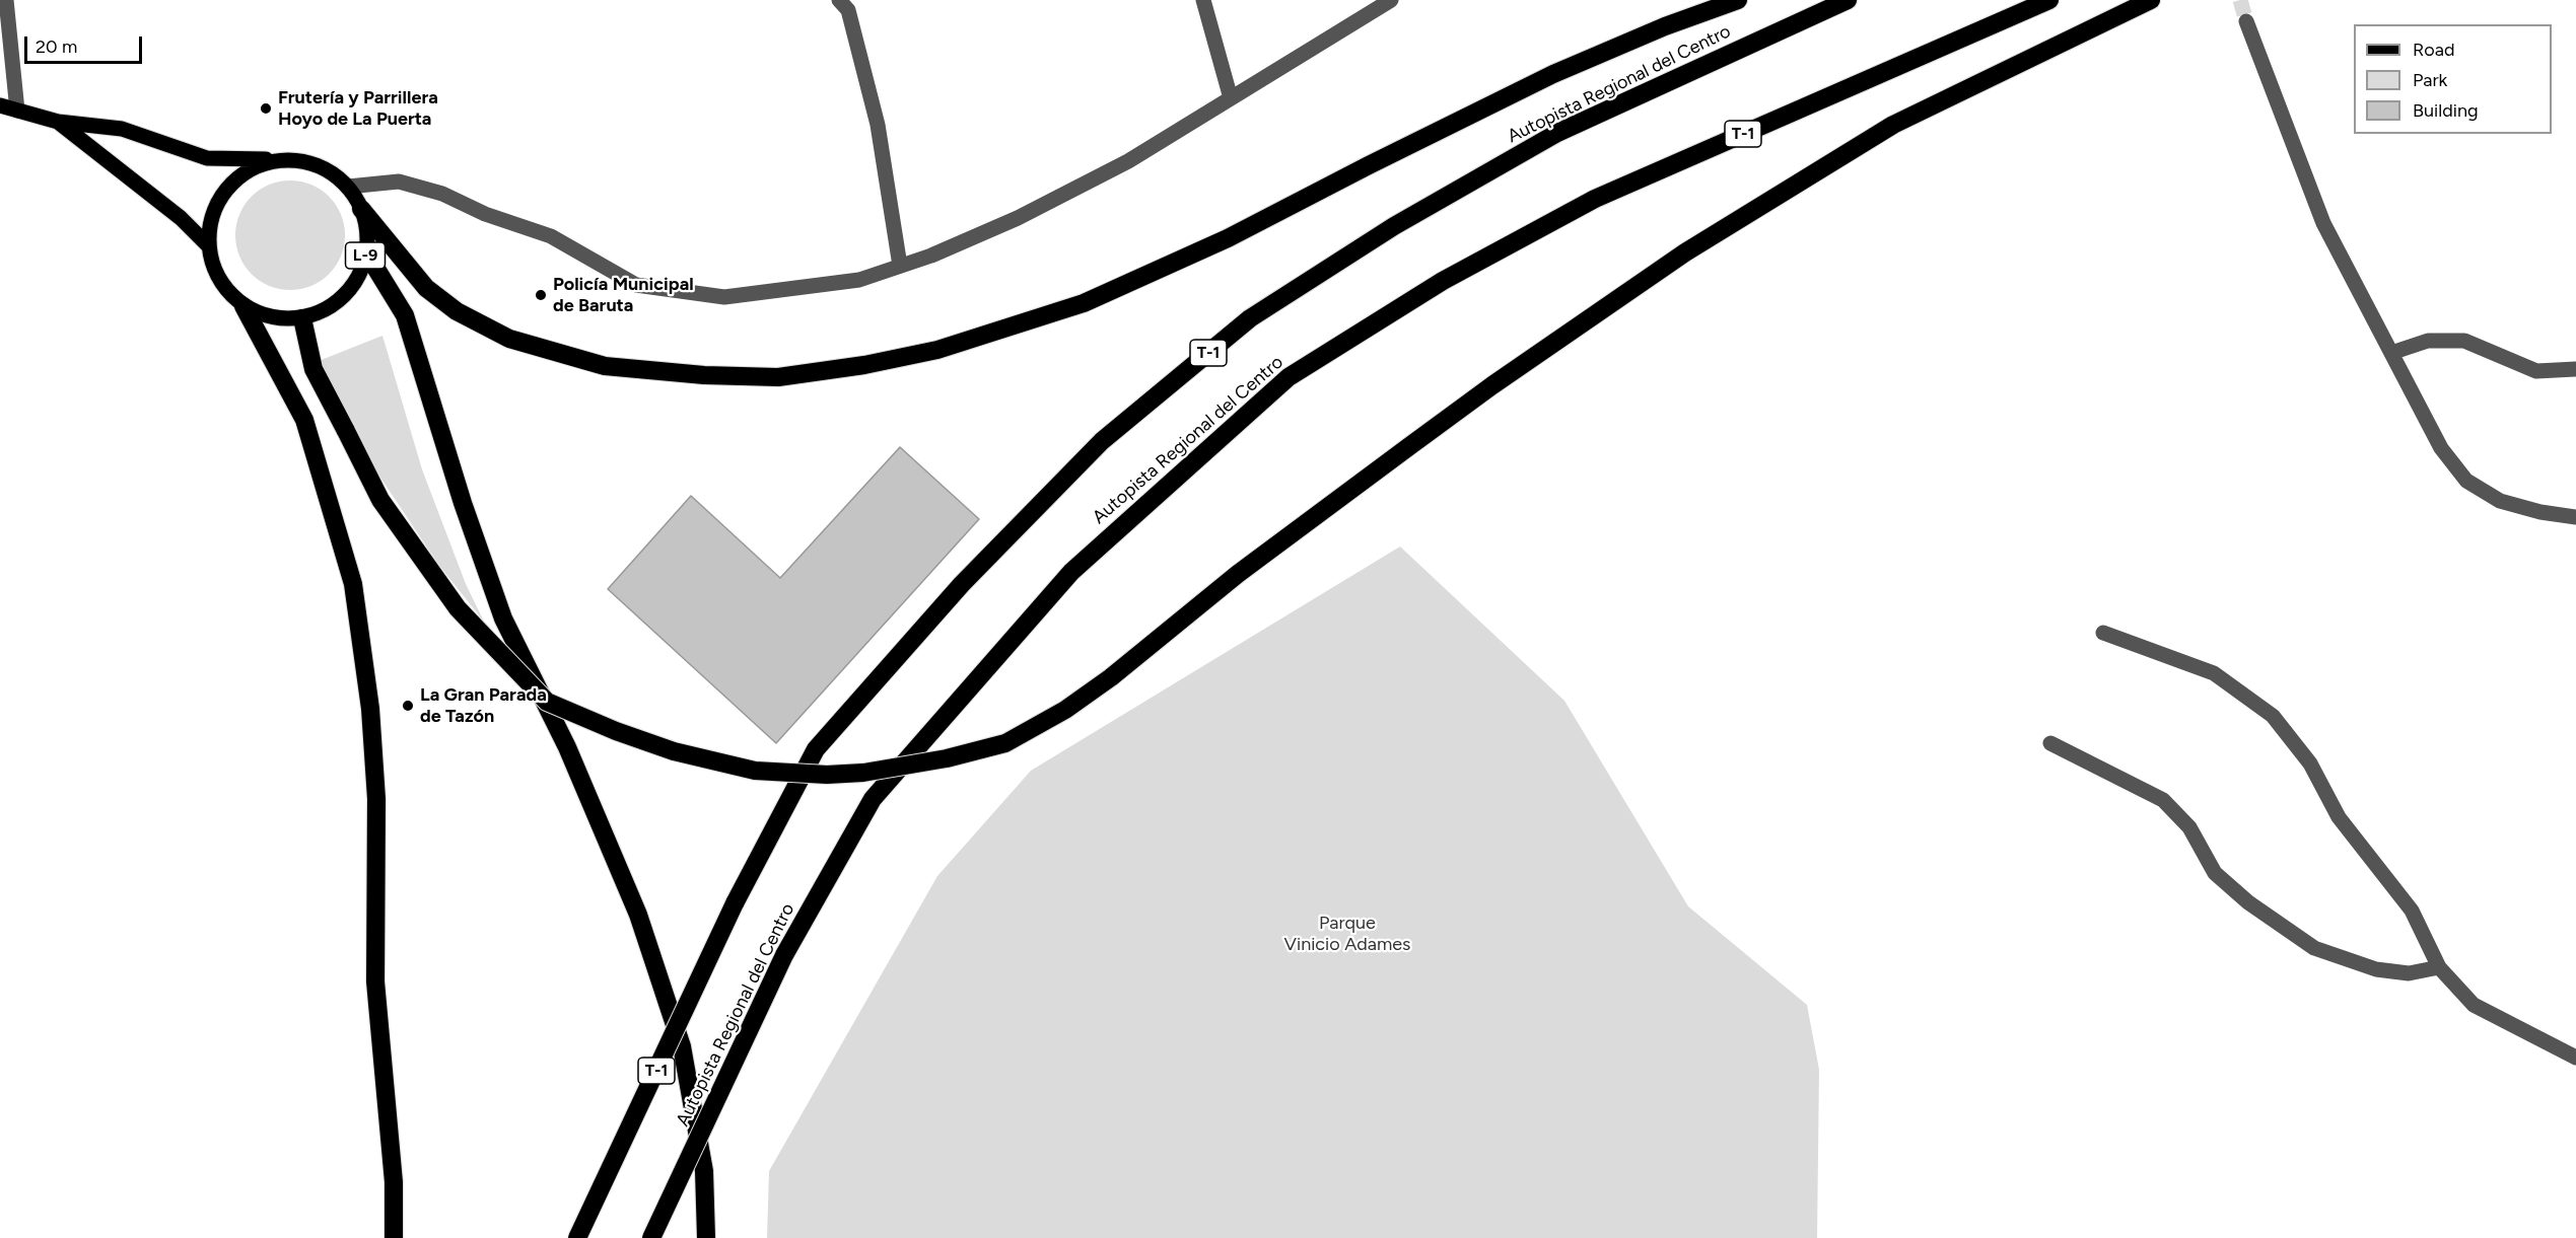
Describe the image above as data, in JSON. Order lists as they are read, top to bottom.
{
  "streets": {
    "highway": ["Autopista Regional del Centro", "T-1"],
    "main road": ["L-9"]
  },
  "parks": ["Parque Vinicio Adames"],
  "places": ["Frutería y Parrillera Hoyo de La Puerta", "Policía Municipal de Baruta", "La Gran Parada de Tazón"],
  "legend": ["Road", "Park", "Building"],
  "scale_bar": "20 m"
}
